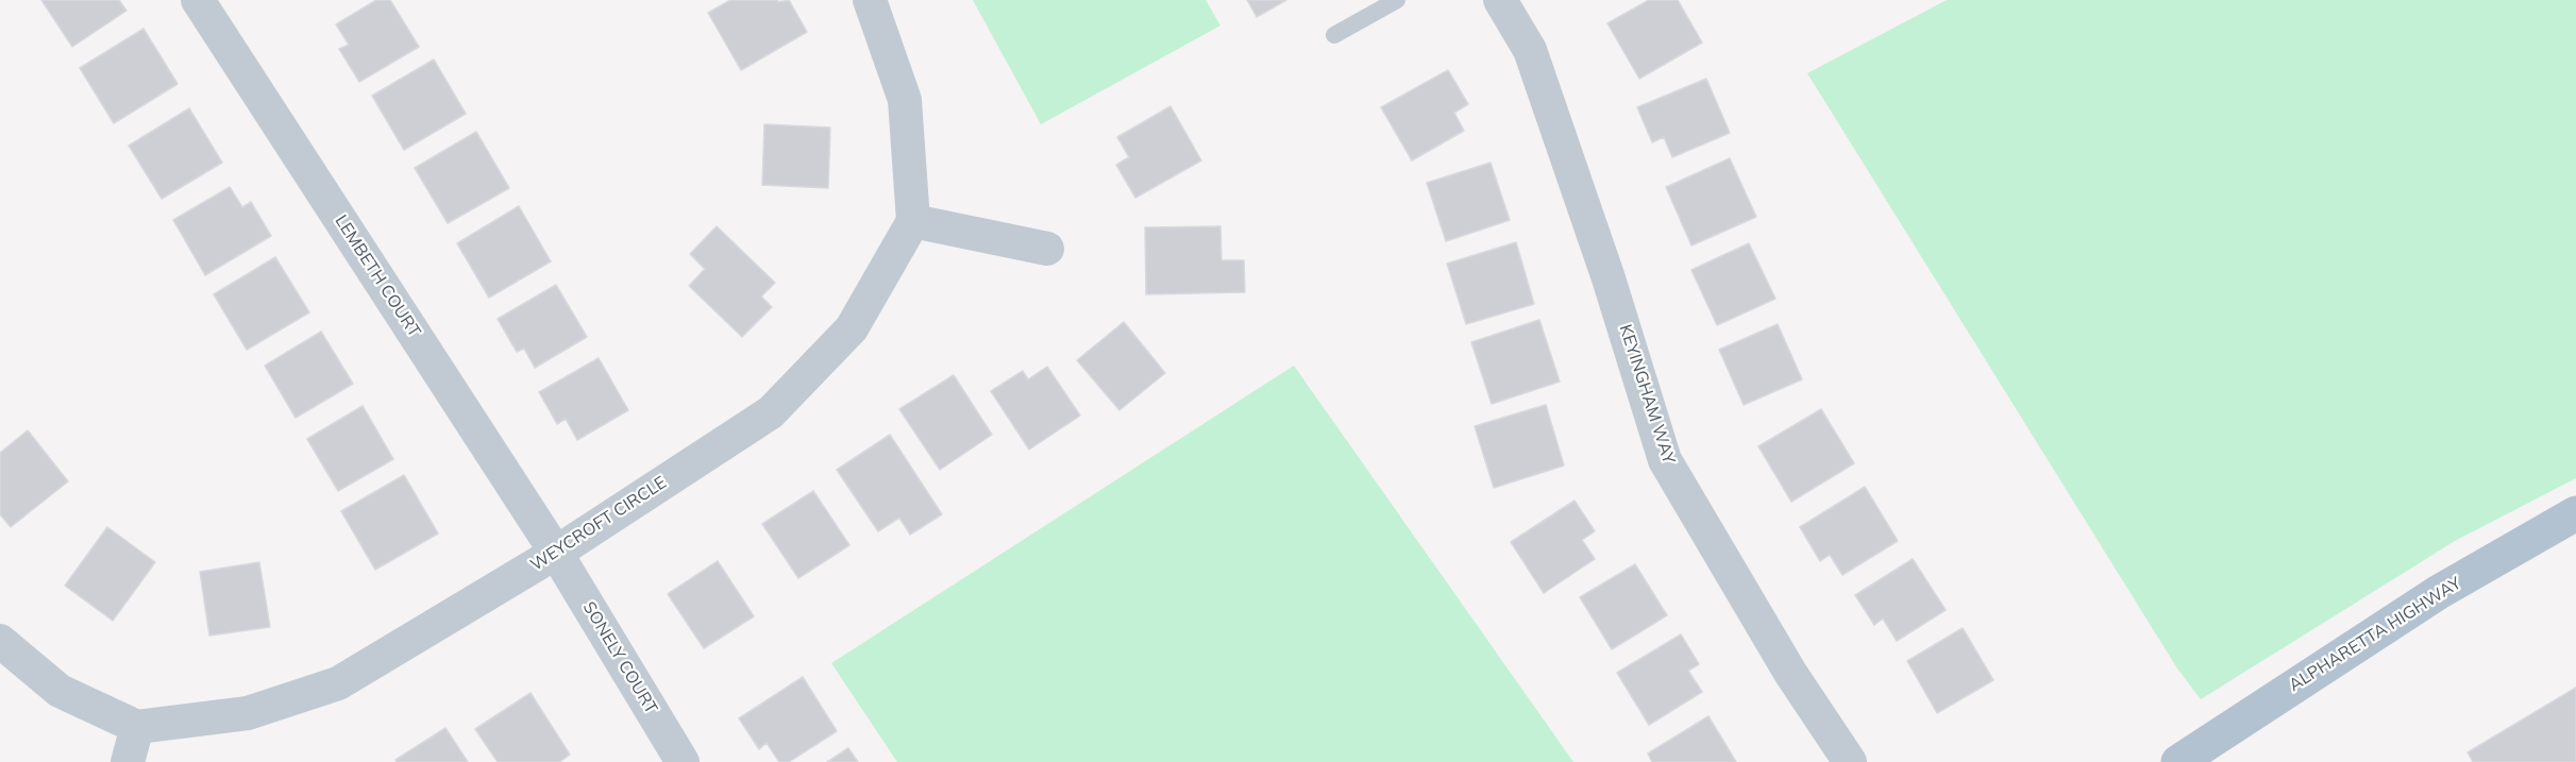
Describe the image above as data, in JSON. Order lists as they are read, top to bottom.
{
  "streets": {
    "main road": ["ALPHARETTA HIGHWAY"],
    "street": [
      "LEMBETH COURT",
      "KEYINGHAM WAY",
      "WEYCROFT CIRCLE",
      "SONELY COURT"
    ]
  },
  "crossings": [
    ["LEMBETH COURT", "WEYCROFT CIRCLE"],
    ["LEMBETH COURT", "SONELY COURT"],
    ["WEYCROFT CIRCLE", "SONELY COURT"]
  ]
}
